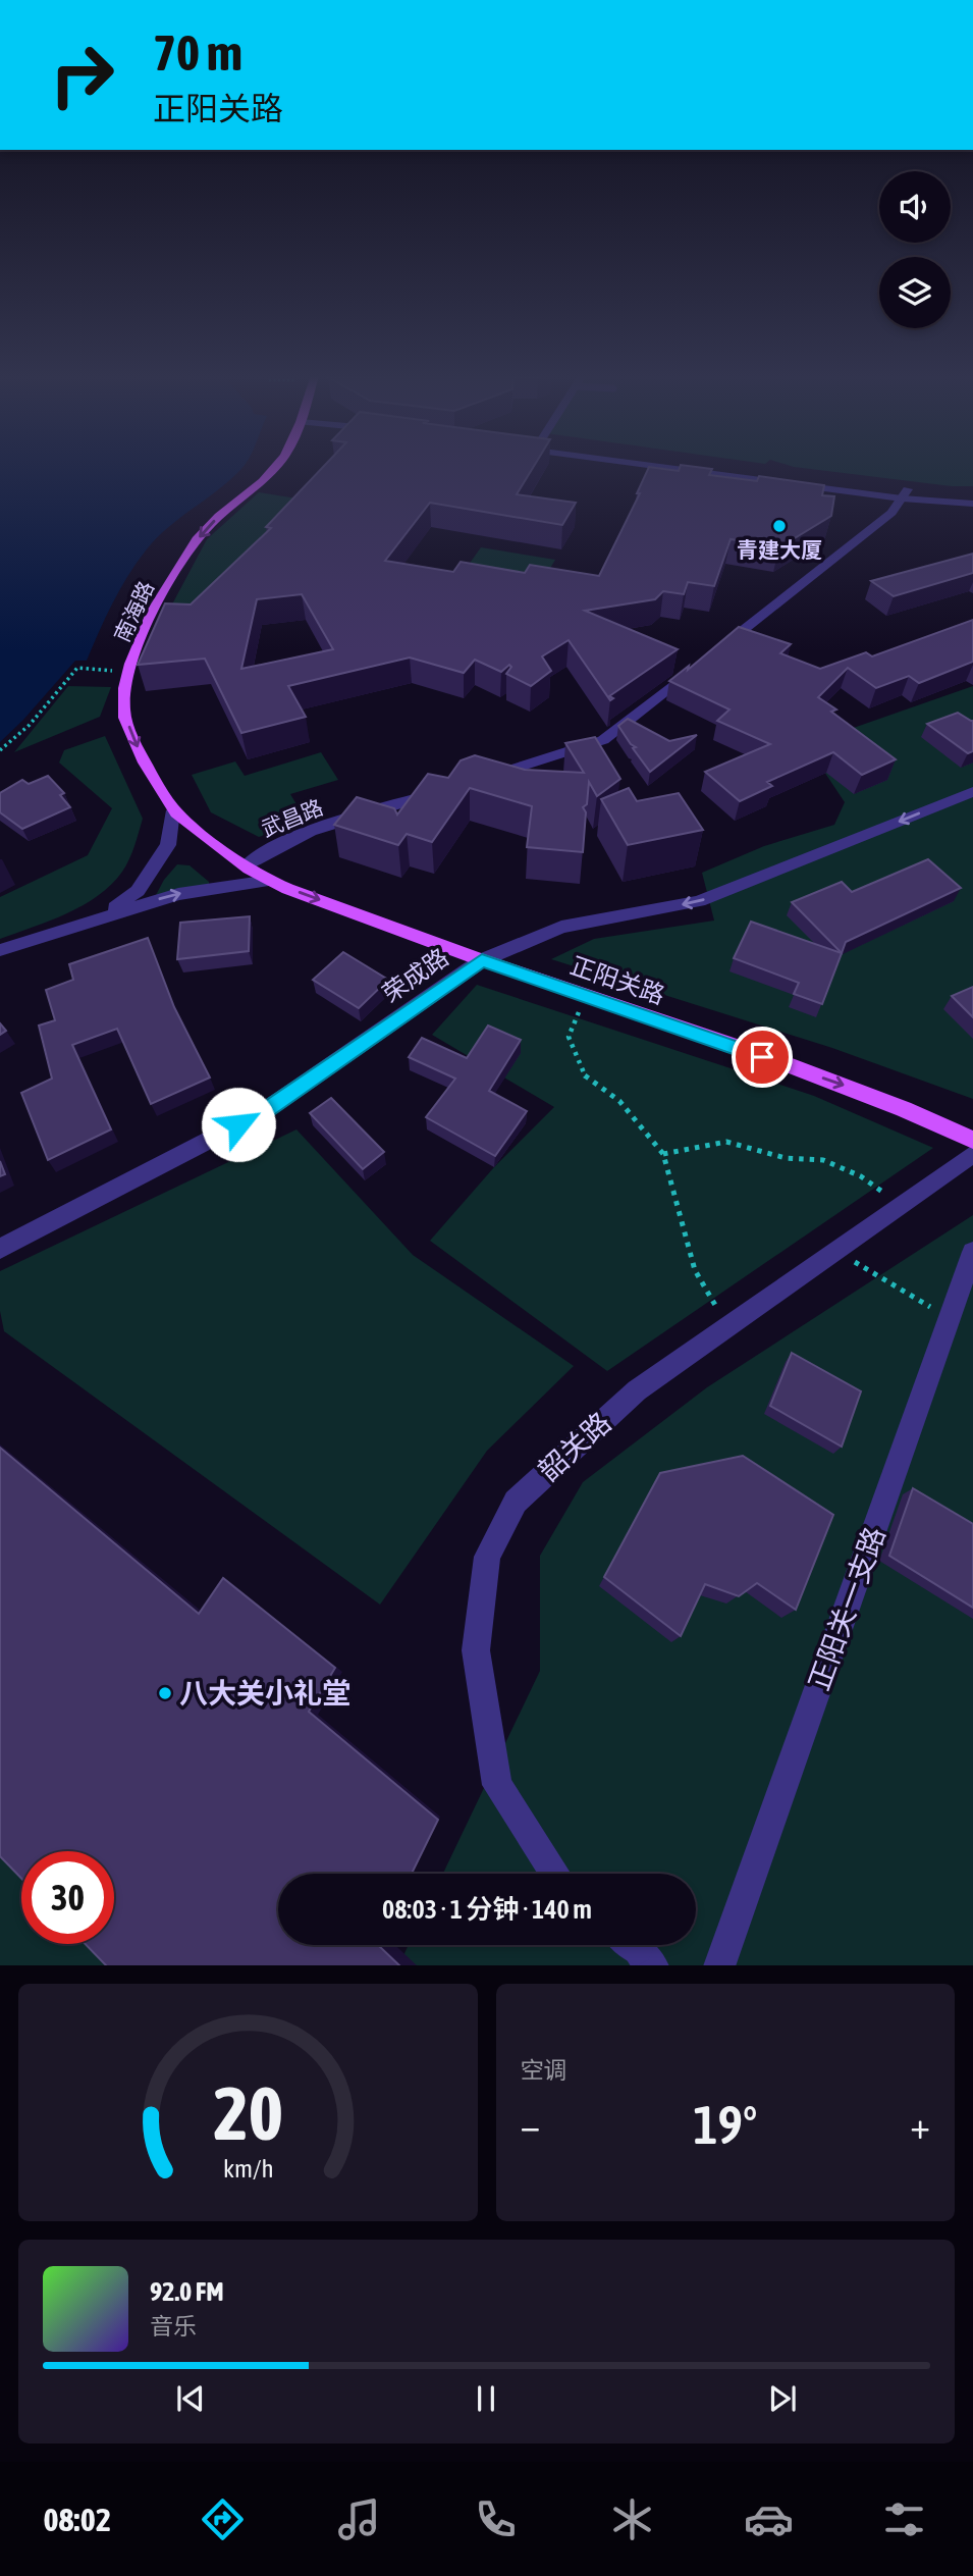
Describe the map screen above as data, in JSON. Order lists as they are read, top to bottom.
{
  "streets": {
    "main road": ["南海路", "正阳关路"],
    "street": [
      "武昌路",
      "荣成路",
      "韶关路",
      "正阳关一支路"
    ]
  },
  "crossings": [
    ["南海路", "武昌路"],
    ["南海路", "正阳关路"],
    ["武昌路", "正阳关路"],
    ["荣成路", "正阳关路"]
  ],
  "one_way": ["南海路", "荣成路", "正阳关路"],
  "places": ["青建大厦", "八大关小礼堂"],
  "page": {
    "turn": ["70 m", "正阳关路"],
    "limit": "30",
    "trip": "08:03 · 1 分钟 · 140 m",
    "tile": "空调",
    "heat": ["−", "19°", "+"],
    "song": ["92.0 FM", "音乐"],
    "tabs": "08:02",
    "gauge": ["20", "km/h"]
  }
}
